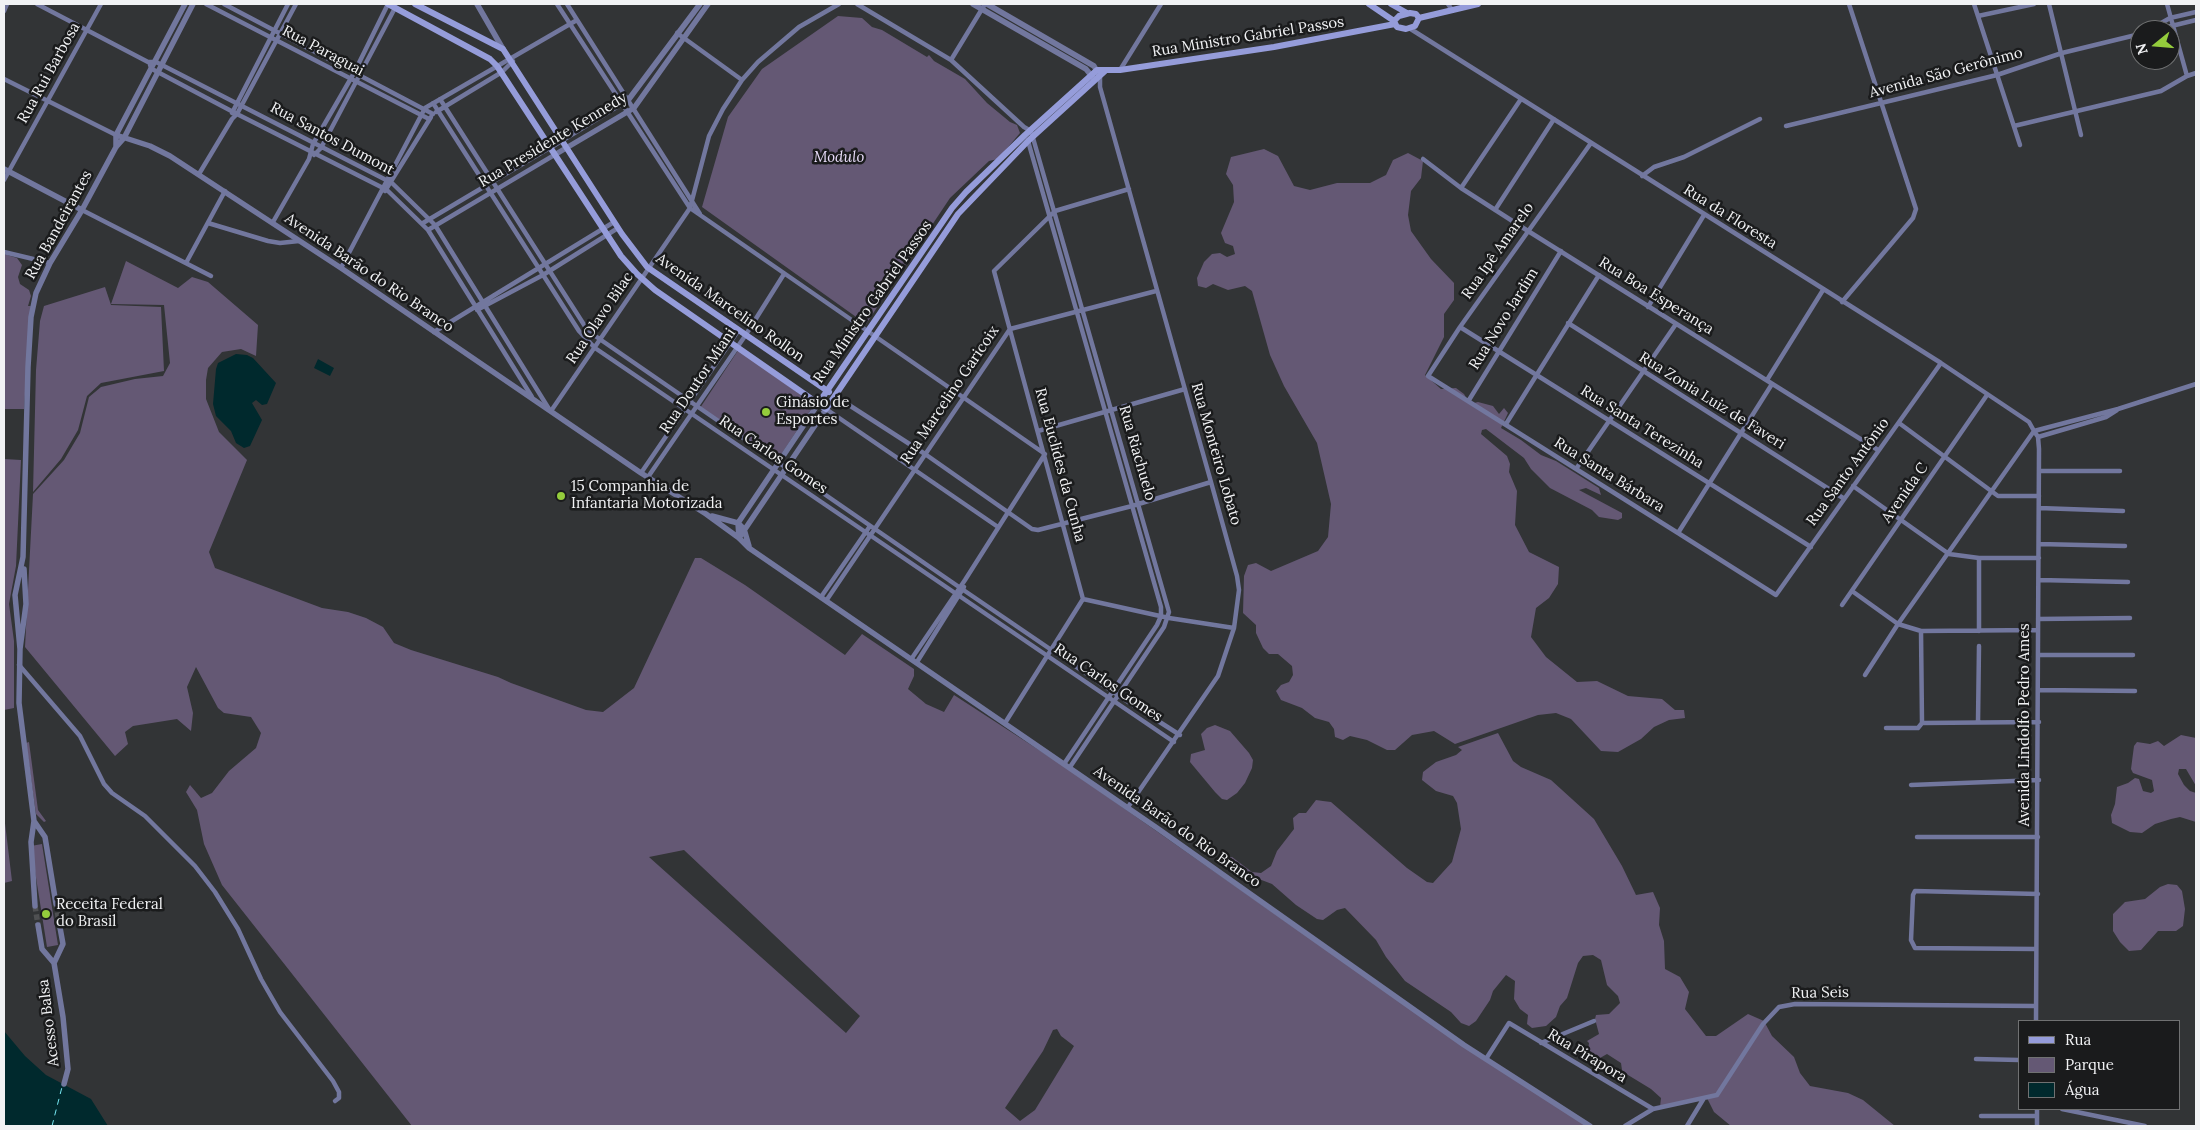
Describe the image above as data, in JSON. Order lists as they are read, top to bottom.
{
  "streets": {
    "main road": ["Rua Ministro Gabriel Passos", "Avenida Marcelino Rollon"],
    "street": [
      "Rua Paraguai",
      "Rua Rui Barbosa",
      "Avenida São Gerônimo",
      "Rua Santos Dumont",
      "Rua Presidente Kennedy",
      "Rua da Floresta",
      "Rua Bandeirantes",
      "Rua Ipê Amarelo",
      "Avenida Barão do Rio Branco",
      "Rua Boa Esperança",
      "Rua Olavo Bilac",
      "Rua Novo Jardim",
      "Rua Doutor Miani",
      "Rua Marcelino Garicoix",
      "Rua Zonia Luiz de Faveri",
      "Rua Santa Terezinha",
      "Rua Riachuelo",
      "Rua Monteiro Lobato",
      "Rua Carlos Gomes",
      "Rua Euclides da Cunha",
      "Rua Santo Antônio",
      "Rua Santa Bárbara",
      "Avenida C",
      "Avenida Lindolfo Pedro Ames",
      "Rua Seis",
      "Acesso Balsa",
      "Rua Pirapora"
    ]
  },
  "crossings": [
    ["Rua Ministro Gabriel Passos", "Rua da Floresta"],
    ["Rua Ministro Gabriel Passos", "Avenida Barão do Rio Branco"],
    ["Rua Ministro Gabriel Passos", "Avenida Marcelino Rollon"],
    ["Rua Ministro Gabriel Passos", "Rua Riachuelo"],
    ["Rua Ministro Gabriel Passos", "Rua Monteiro Lobato"],
    ["Rua Ministro Gabriel Passos", "Rua Carlos Gomes"],
    ["Rua Paraguai", "Rua Carlos Gomes"],
    ["Rua Rui Barbosa", "Rua Santos Dumont"],
    ["Rua Rui Barbosa", "Avenida Barão do Rio Branco"],
    ["Rua Santos Dumont", "Rua Presidente Kennedy"],
    ["Rua Santos Dumont", "Rua Bandeirantes"],
    ["Rua Santos Dumont", "Avenida Barão do Rio Branco"],
    ["Rua Santos Dumont", "Rua Olavo Bilac"],
    ["Rua Presidente Kennedy", "Avenida Marcelino Rollon"],
    ["Rua Presidente Kennedy", "Rua Carlos Gomes"],
    ["Rua da Floresta", "Rua Ipê Amarelo"],
    ["Rua da Floresta", "Rua Santo Antônio"],
    ["Rua da Floresta", "Avenida C"],
    ["Rua Bandeirantes", "Avenida Barão do Rio Branco"],
    ["Rua Ipê Amarelo", "Rua Boa Esperança"],
    ["Rua Ipê Amarelo", "Rua Santa Terezinha"],
    ["Rua Ipê Amarelo", "Rua Santa Bárbara"],
    ["Avenida Barão do Rio Branco", "Rua Olavo Bilac"],
    ["Avenida Barão do Rio Branco", "Rua Doutor Miani"],
    ["Avenida Barão do Rio Branco", "Rua Marcelino Garicoix"],
    ["Avenida Barão do Rio Branco", "Rua Monteiro Lobato"],
    ["Avenida Barão do Rio Branco", "Rua Pirapora"],
    ["Rua Boa Esperança", "Rua Novo Jardim"],
    ["Rua Boa Esperança", "Rua Santo Antônio"],
    ["Avenida Marcelino Rollon", "Rua Olavo Bilac"],
    ["Avenida Marcelino Rollon", "Rua Doutor Miani"],
    ["Avenida Marcelino Rollon", "Rua Marcelino Garicoix"],
    ["Avenida Marcelino Rollon", "Rua Riachuelo"],
    ["Avenida Marcelino Rollon", "Rua Monteiro Lobato"],
    ["Avenida Marcelino Rollon", "Rua Euclides da Cunha"],
    ["Rua Olavo Bilac", "Rua Carlos Gomes"],
    ["Rua Novo Jardim", "Rua Santa Terezinha"],
    ["Rua Novo Jardim", "Rua Santa Bárbara"],
    ["Rua Doutor Miani", "Rua Carlos Gomes"],
    ["Rua Marcelino Garicoix", "Rua Riachuelo"],
    ["Rua Marcelino Garicoix", "Rua Monteiro Lobato"],
    ["Rua Marcelino Garicoix", "Rua Carlos Gomes"],
    ["Rua Marcelino Garicoix", "Rua Euclides da Cunha"],
    ["Rua Zonia Luiz de Faveri", "Rua Santo Antônio"],
    ["Rua Santa Terezinha", "Rua Santo Antônio"],
    ["Rua Riachuelo", "Rua Euclides da Cunha"],
    ["Rua Monteiro Lobato", "Rua Carlos Gomes"],
    ["Rua Santo Antônio", "Rua Santa Bárbara"],
    ["Avenida Lindolfo Pedro Ames", "Rua Seis"],
    ["Rua Seis", "Rua Pirapora"]
  ],
  "parks": ["Modulo"],
  "places": ["Ginásio de Esportes", "15 Companhia de Infantaria Motorizada", "Receita Federal do Brasil"],
  "legend": ["Rua", "Parque", "Água"],
  "north": "left"
}
